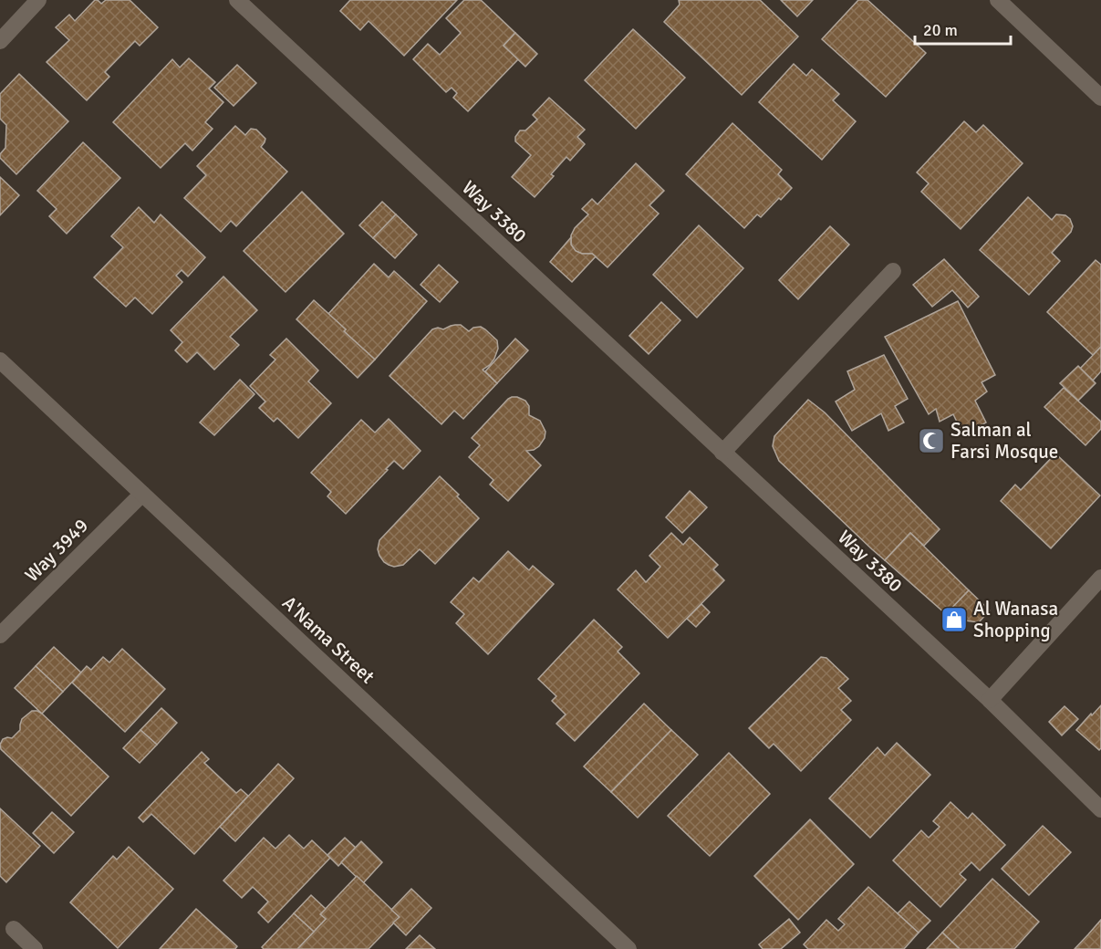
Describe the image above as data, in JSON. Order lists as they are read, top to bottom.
{
  "streets": {
    "street": ["Way 3380", "Way 3949", "A'Nama Street"]
  },
  "crossings": [
    ["Way 3949", "A'Nama Street"]
  ],
  "places": {
    "mosque": ["Salman al Farsi Mosque"],
    "shop": ["Al Wanasa Shopping"]
  },
  "scale_bar": "20 m"
}
